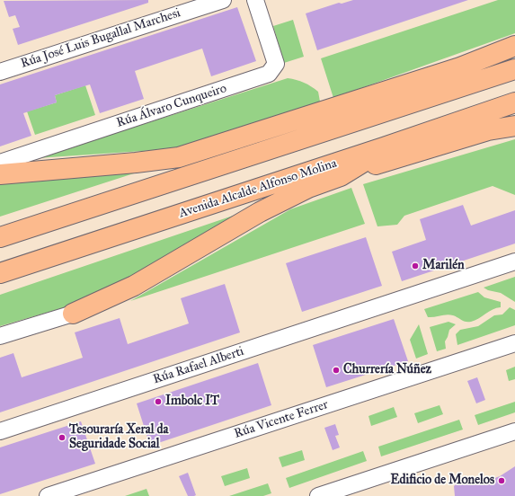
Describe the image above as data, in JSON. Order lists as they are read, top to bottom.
{
  "streets": {
    "highway": ["Avenida Alcalde Alfonso Molina"],
    "street": [
      "Rúa José Luis Bugallal Marchesi",
      "Rúa Álvaro Cunqueiro",
      "Rúa Rafael Alberti",
      "Rúa Vicente Ferrer"
    ]
  },
  "places": [
    "Marilén",
    "Churrería Núñez",
    "Imbolc IT",
    "Tesouraría Xeral da Seguridade Social",
    "Edificio de Monelos"
  ]
}
